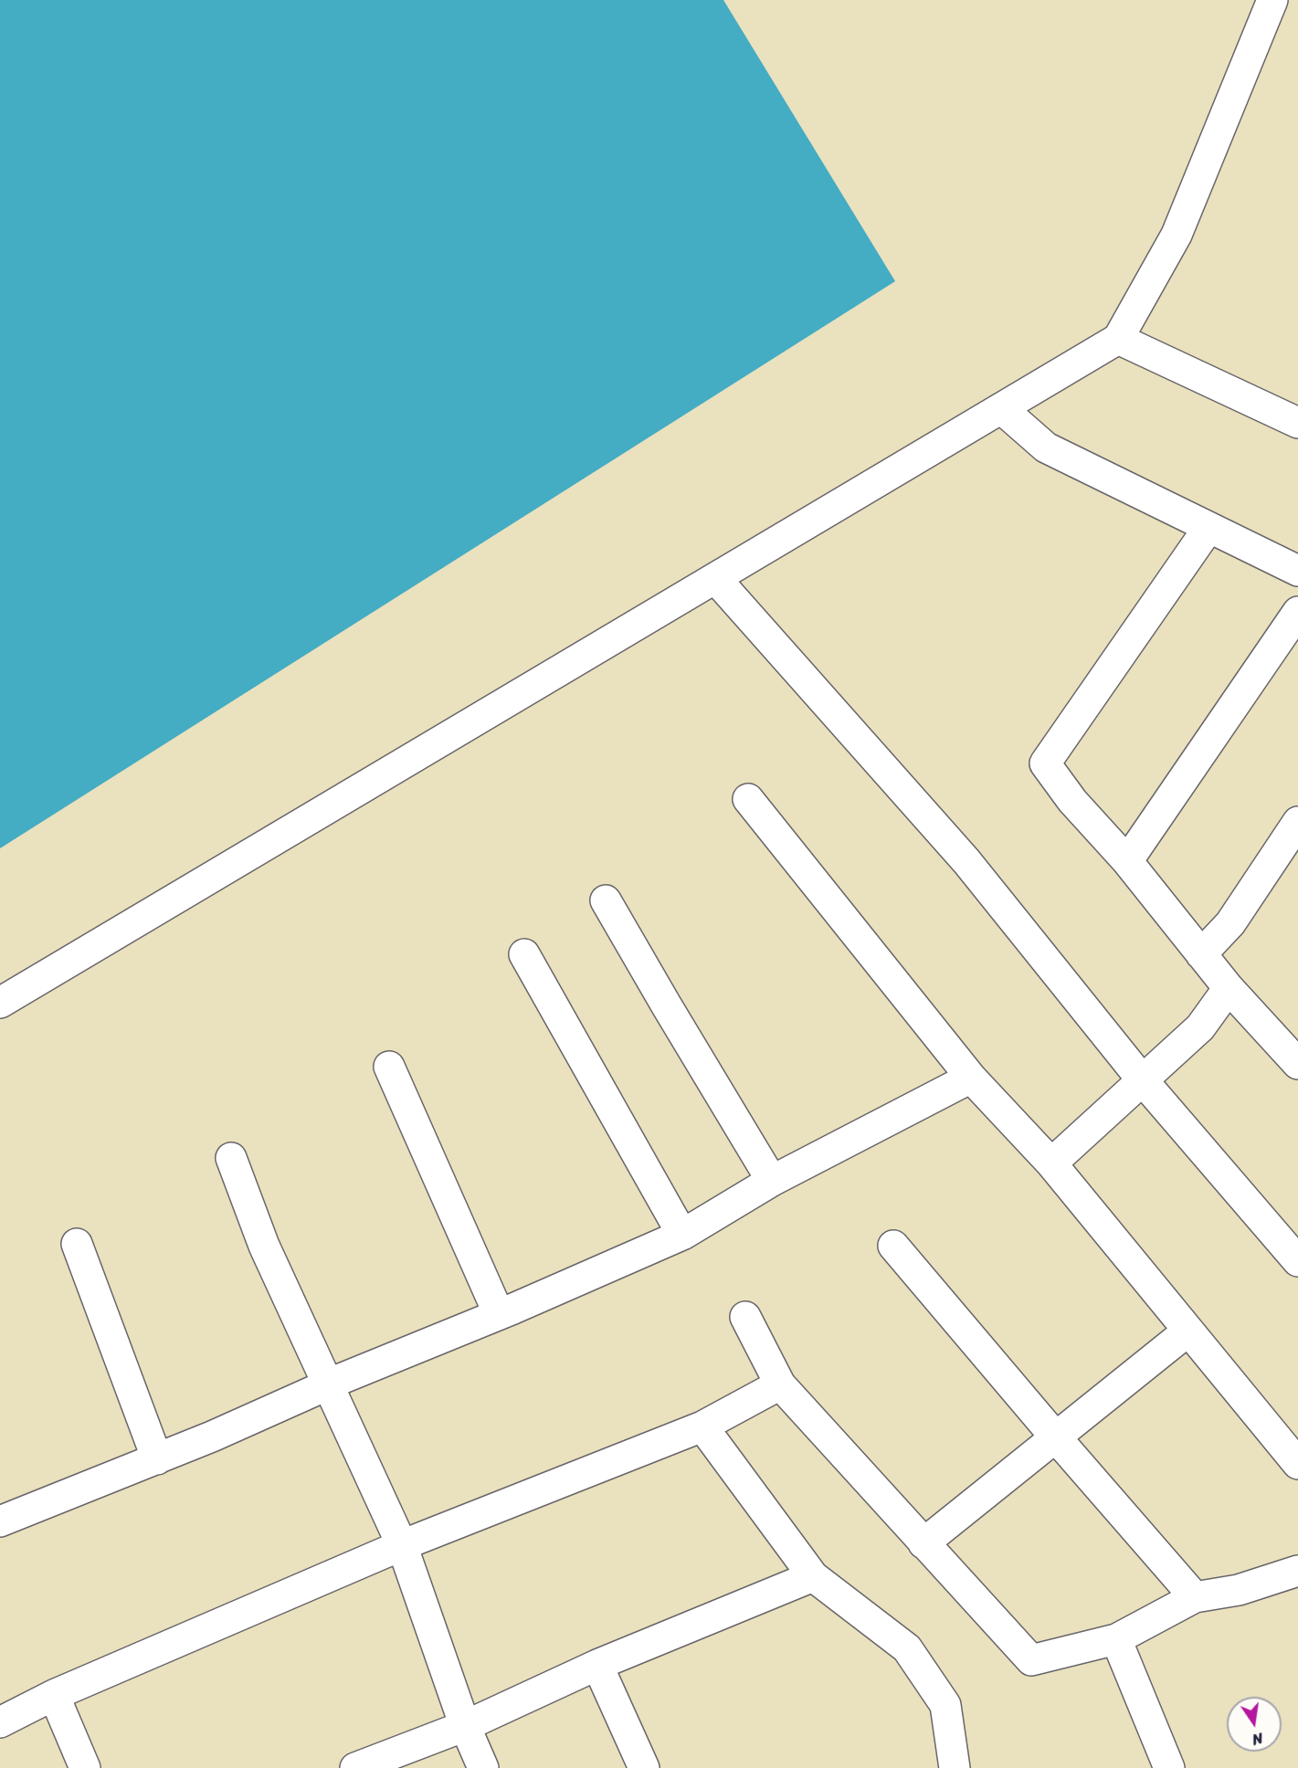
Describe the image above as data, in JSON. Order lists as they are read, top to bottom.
{
  "north": "bottom"
}
